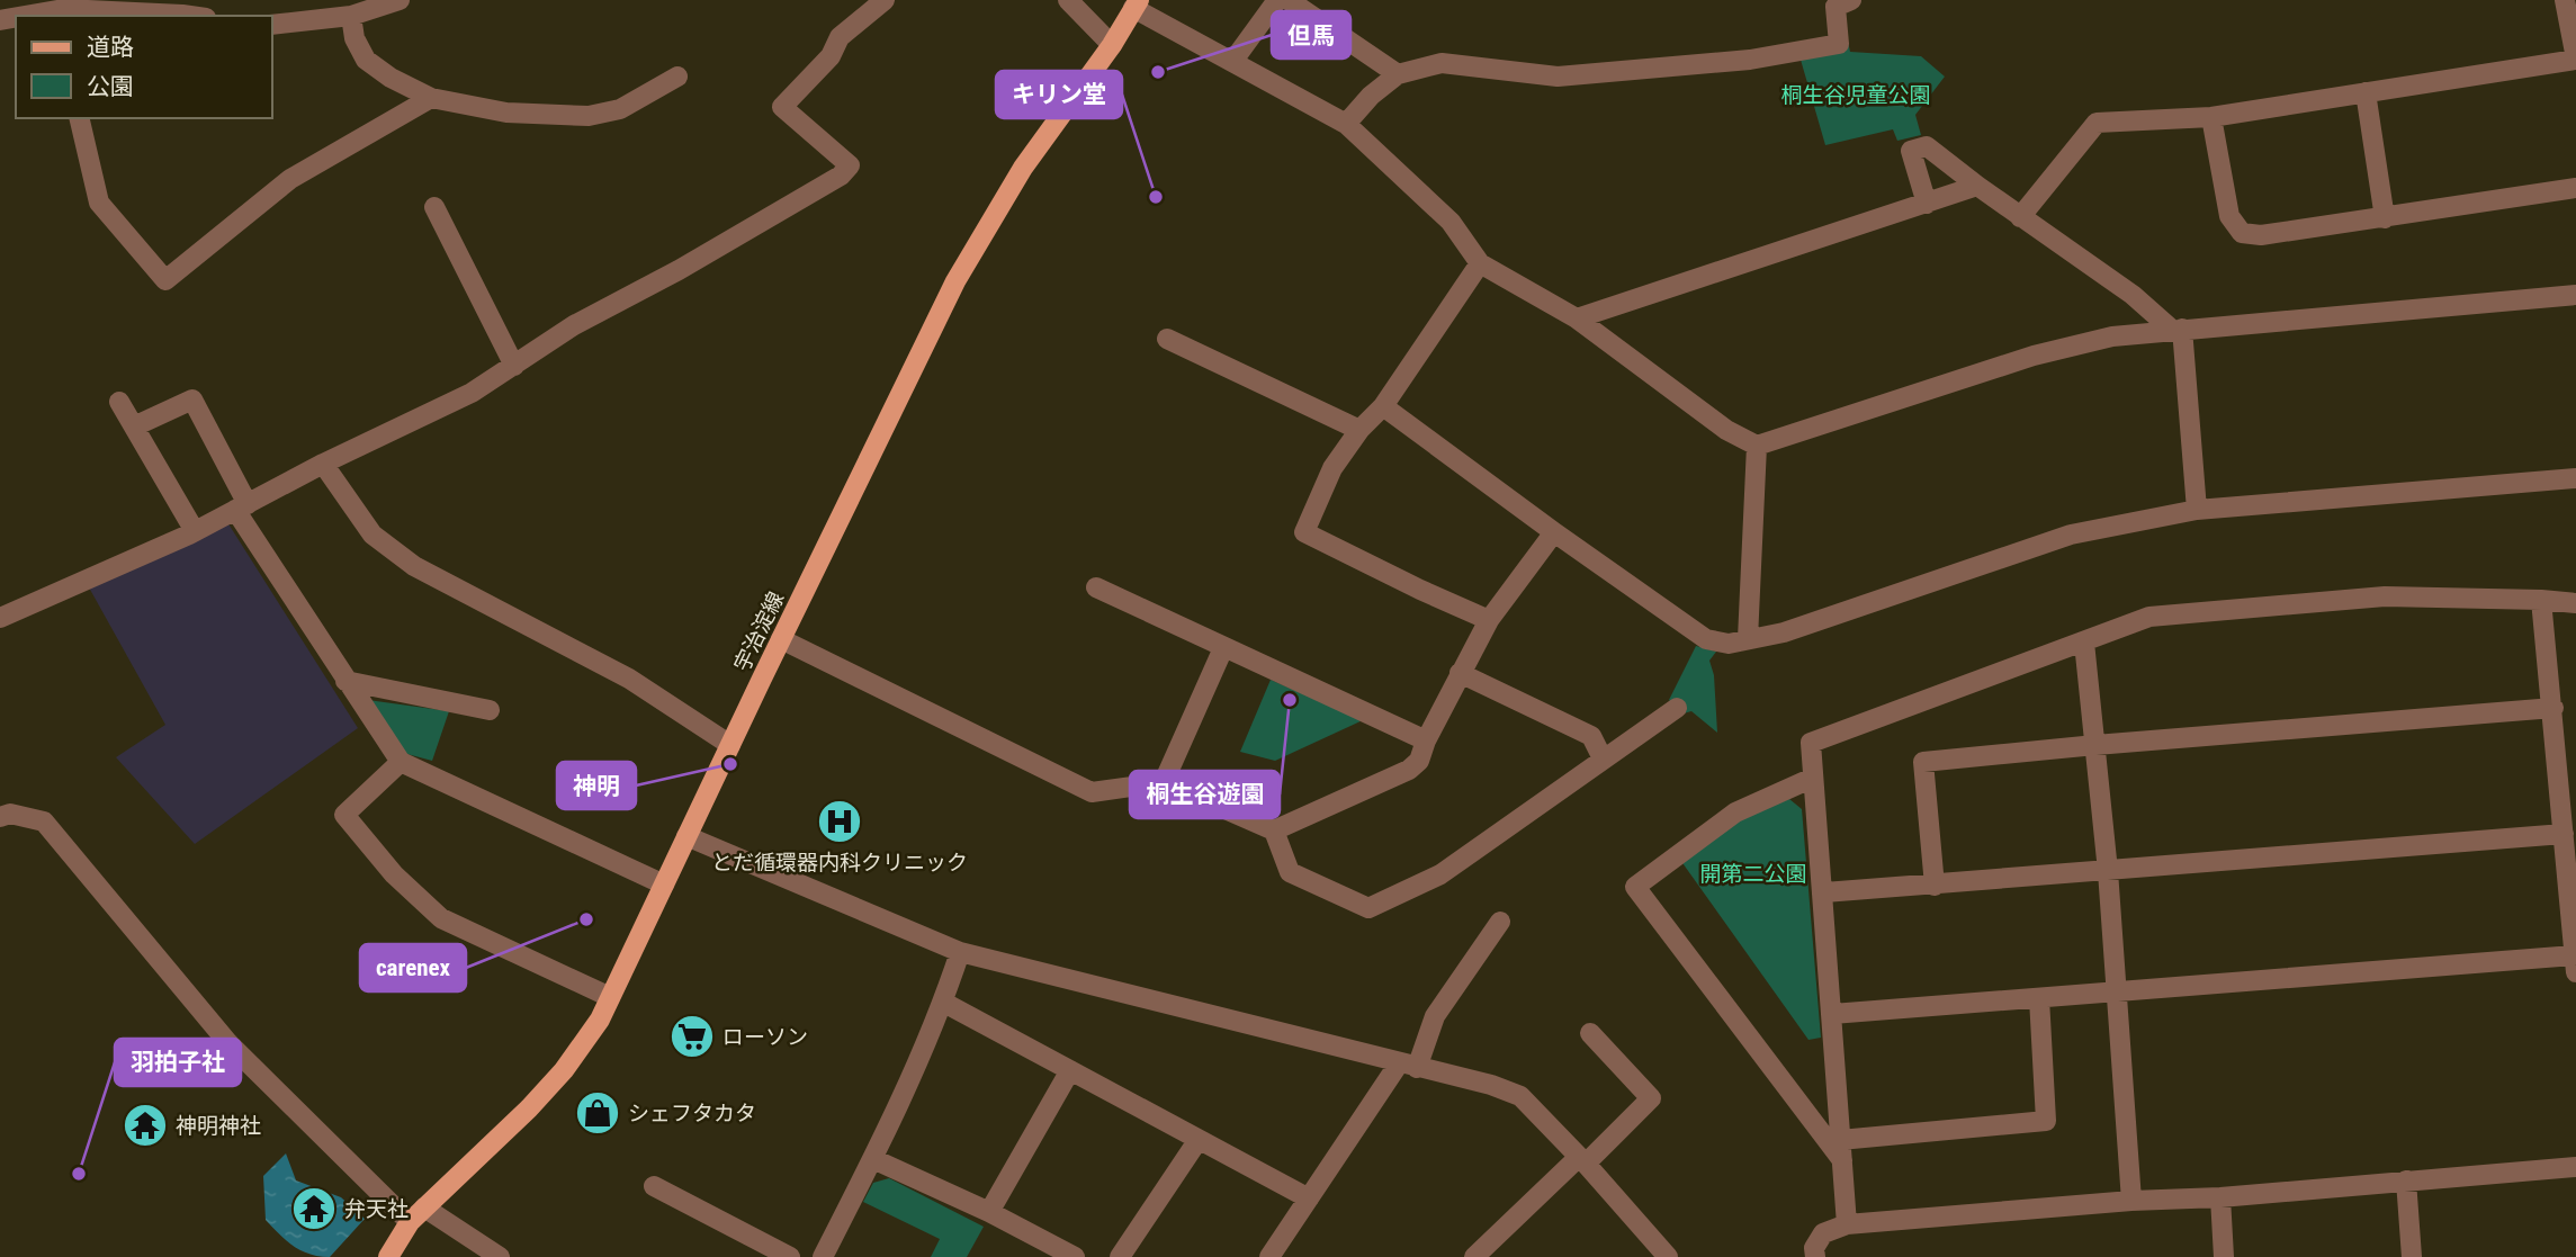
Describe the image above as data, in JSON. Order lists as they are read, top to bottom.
{
  "streets": {
    "main road": ["宇治淀線"]
  },
  "parks": ["桐生谷児童公園", "開第二公園"],
  "places": {
    "other": [
      "但馬",
      "キリン堂",
      "桐生谷遊園",
      "神明",
      "carenex",
      "羽拍子社"
    ],
    "hospital": ["とだ循環器内科クリニック"],
    "supermarket": ["ローソン"],
    "shop": ["シェフタカタ"],
    "temple": ["神明神社", "弁天社"]
  },
  "legend": ["道路", "公園"]
}
